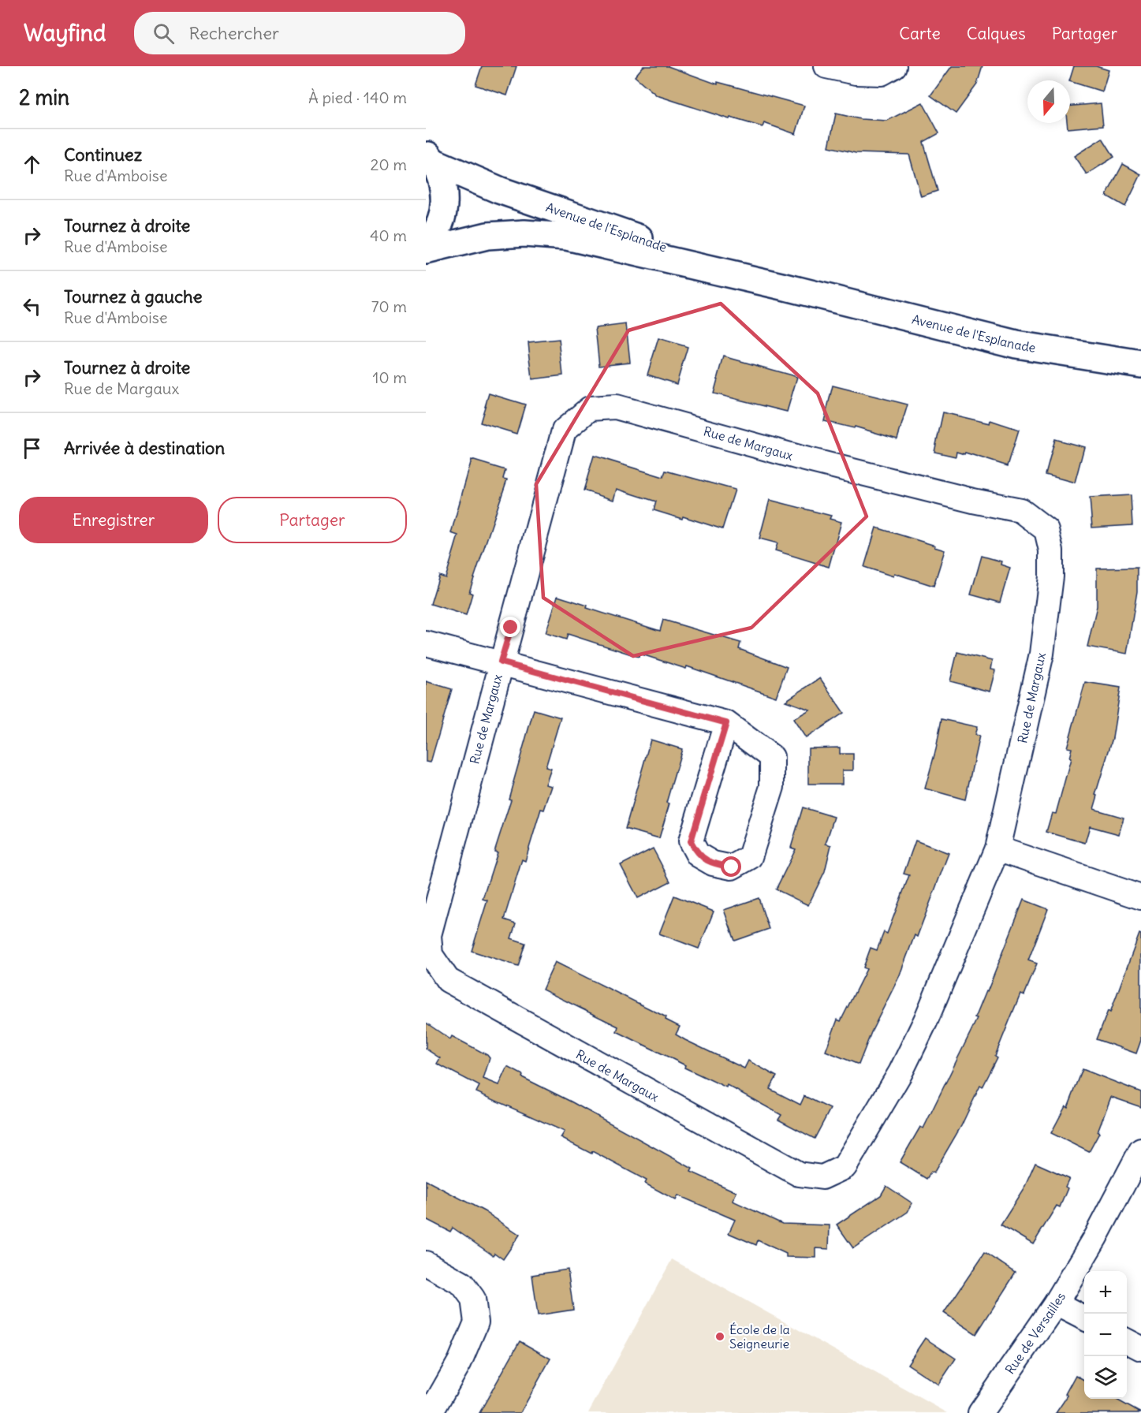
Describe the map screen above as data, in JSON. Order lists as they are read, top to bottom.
{
  "streets": {
    "street": ["Avenue de l'Esplanade", "Rue de Margaux", "Rue de Versailles"]
  },
  "places": ["École de la Seigneurie"],
  "north": "bottom",
  "page": {
    "header": "Wayfind",
    "search": "Rechercher",
    "nav": ["Carte", "Calques", "Partager"],
    "heading": ["2 min", "À pied · 140 m"],
    "list": [
      ["Continuez", "Rue d'Amboise", "20 m"],
      ["Tournez à droite", "Rue d'Amboise", "40 m"],
      ["Tournez à gauche", "Rue d'Amboise", "70 m"],
      ["Tournez à droite", "Rue de Margaux", "10 m"],
      "Arrivée à destination"
    ],
    "buttons": ["Enregistrer", "Partager"],
    "map_buttons": ["+", "−"]
  }
}
